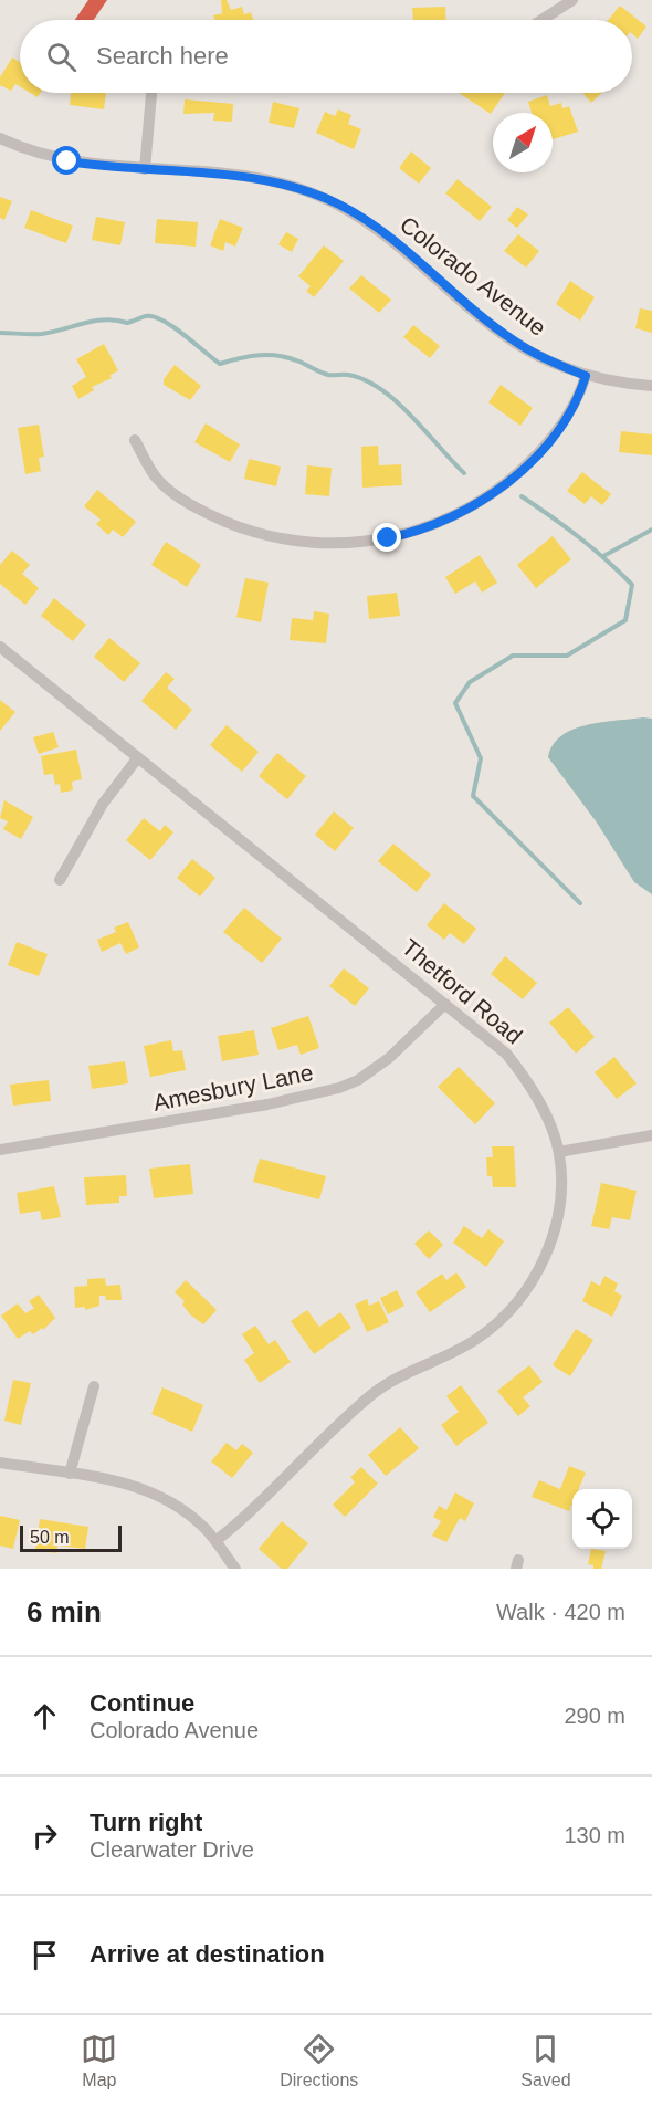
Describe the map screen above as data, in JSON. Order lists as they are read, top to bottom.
{
  "streets": {
    "street": ["Colorado Avenue", "Thetford Road", "Amesbury Lane"]
  },
  "crossings": [
    ["Thetford Road", "Amesbury Lane"]
  ],
  "scale_bar": "50 m",
  "north": "top right",
  "page": {
    "search": "Search here",
    "scale": "50 m",
    "heading": ["6 min", "Walk · 420 m"],
    "list": [
      ["Continue", "Colorado Avenue", "290 m"],
      ["Turn right", "Clearwater Drive", "130 m"],
      "Arrive at destination"
    ],
    "nav": ["Map", "Directions", "Saved"]
  }
}
